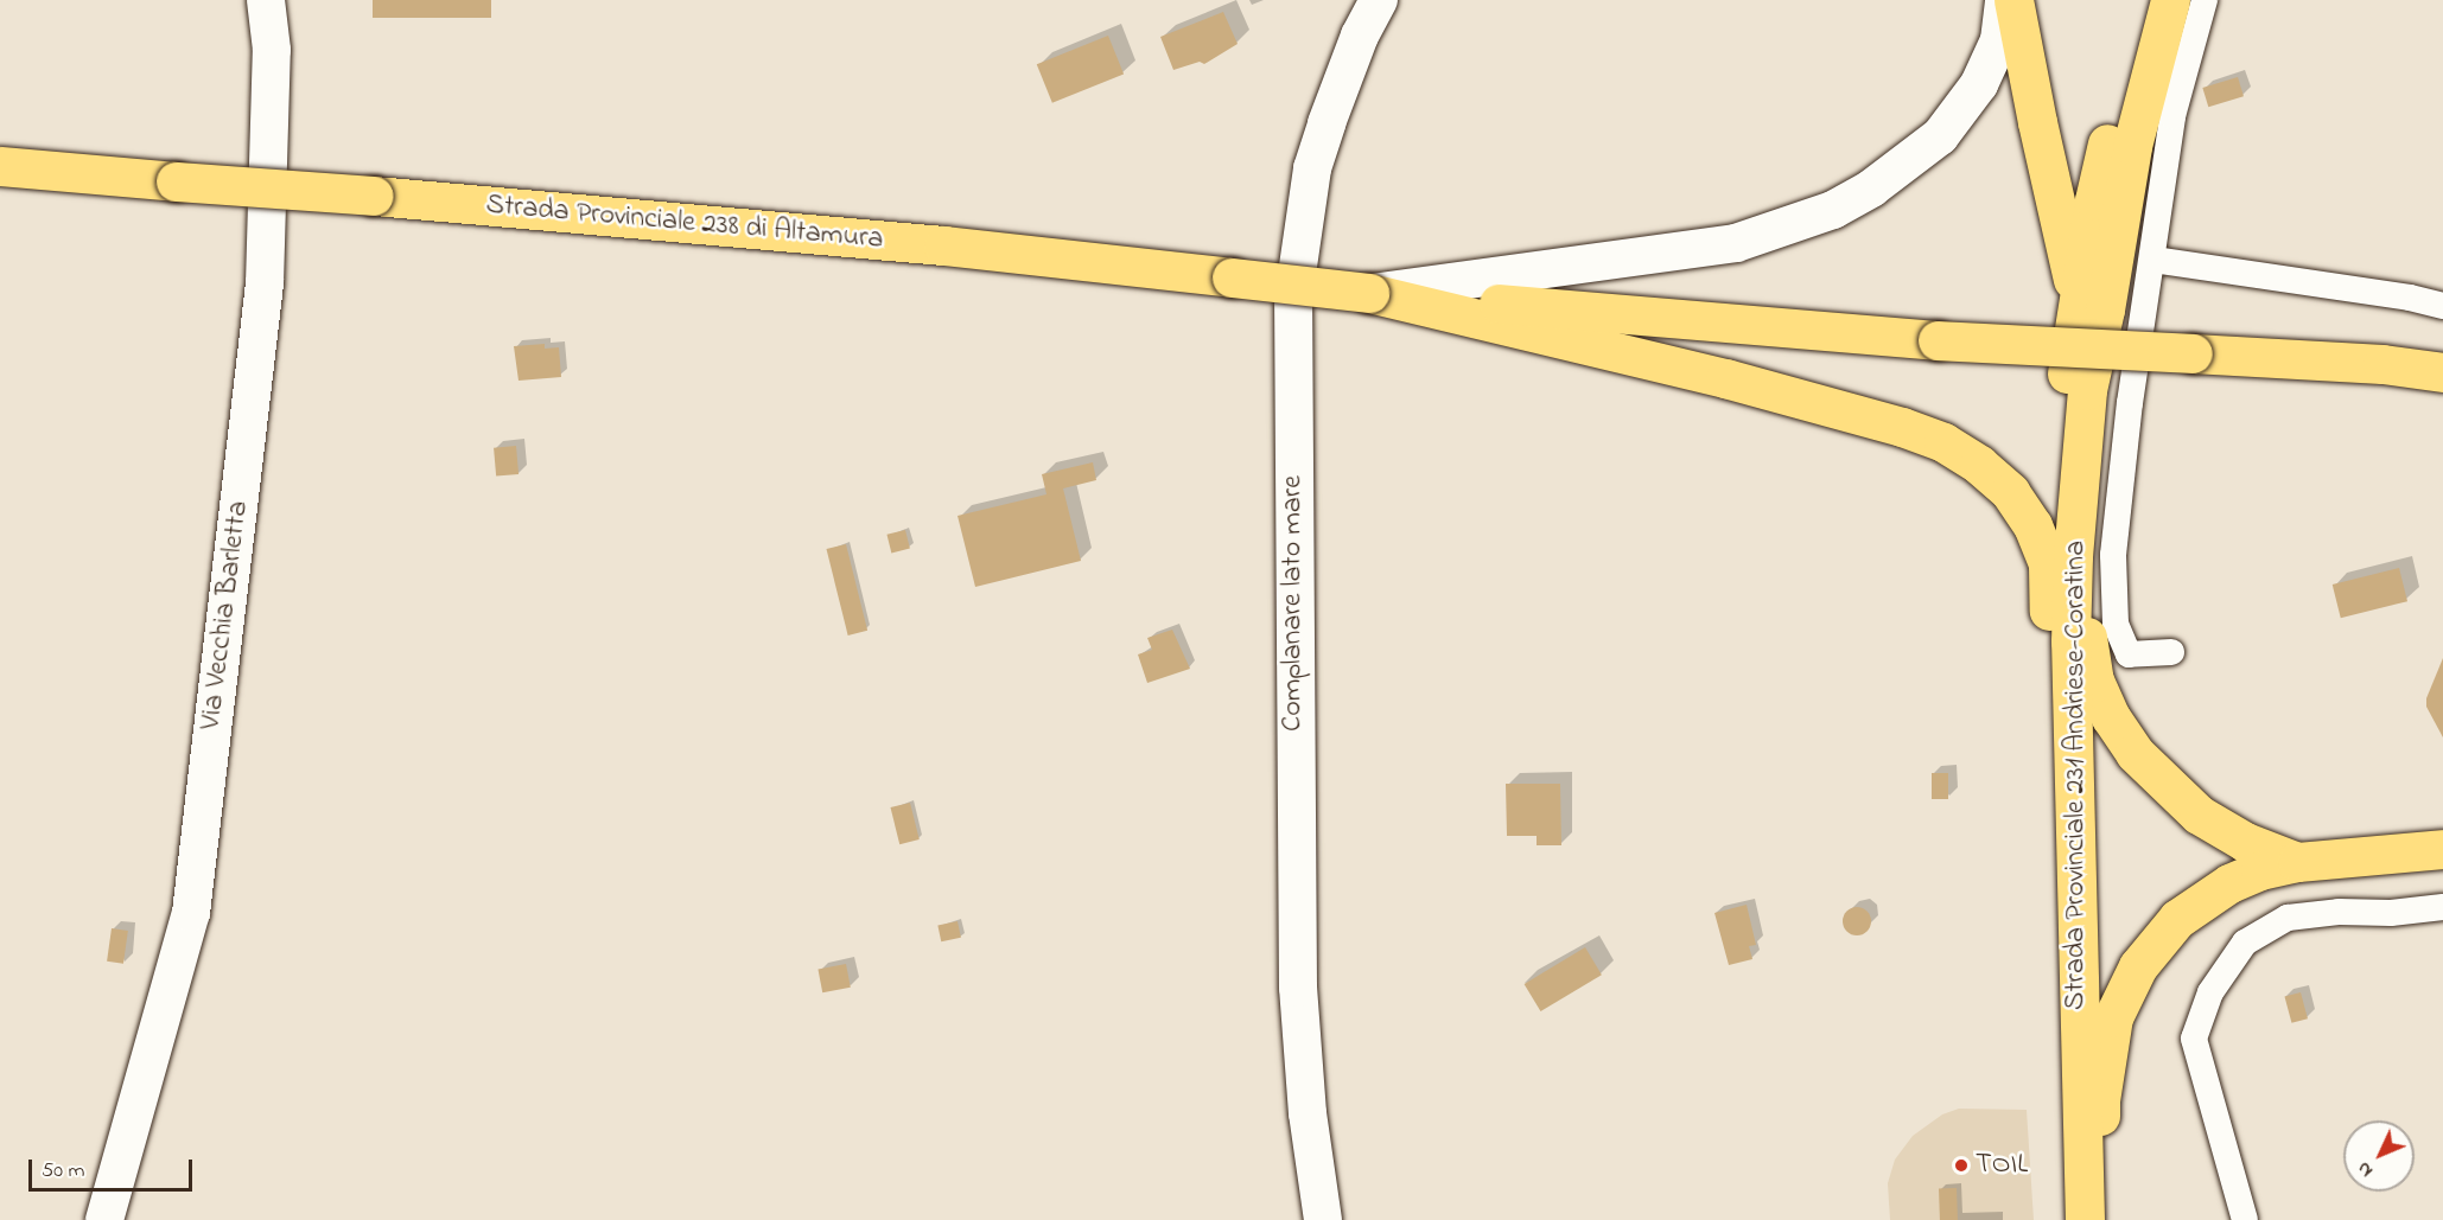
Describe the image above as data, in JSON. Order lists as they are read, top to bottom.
{
  "streets": {
    "main road": ["Strada Provinciale 238 di Altamura", "Strada Provinciale 231 Andriese-Coratina"],
    "street": ["Complanare lato mare", "Via Vecchia Barletta"]
  },
  "places": ["TOIL"],
  "scale_bar": "50 m",
  "north": "bottom left"
}
